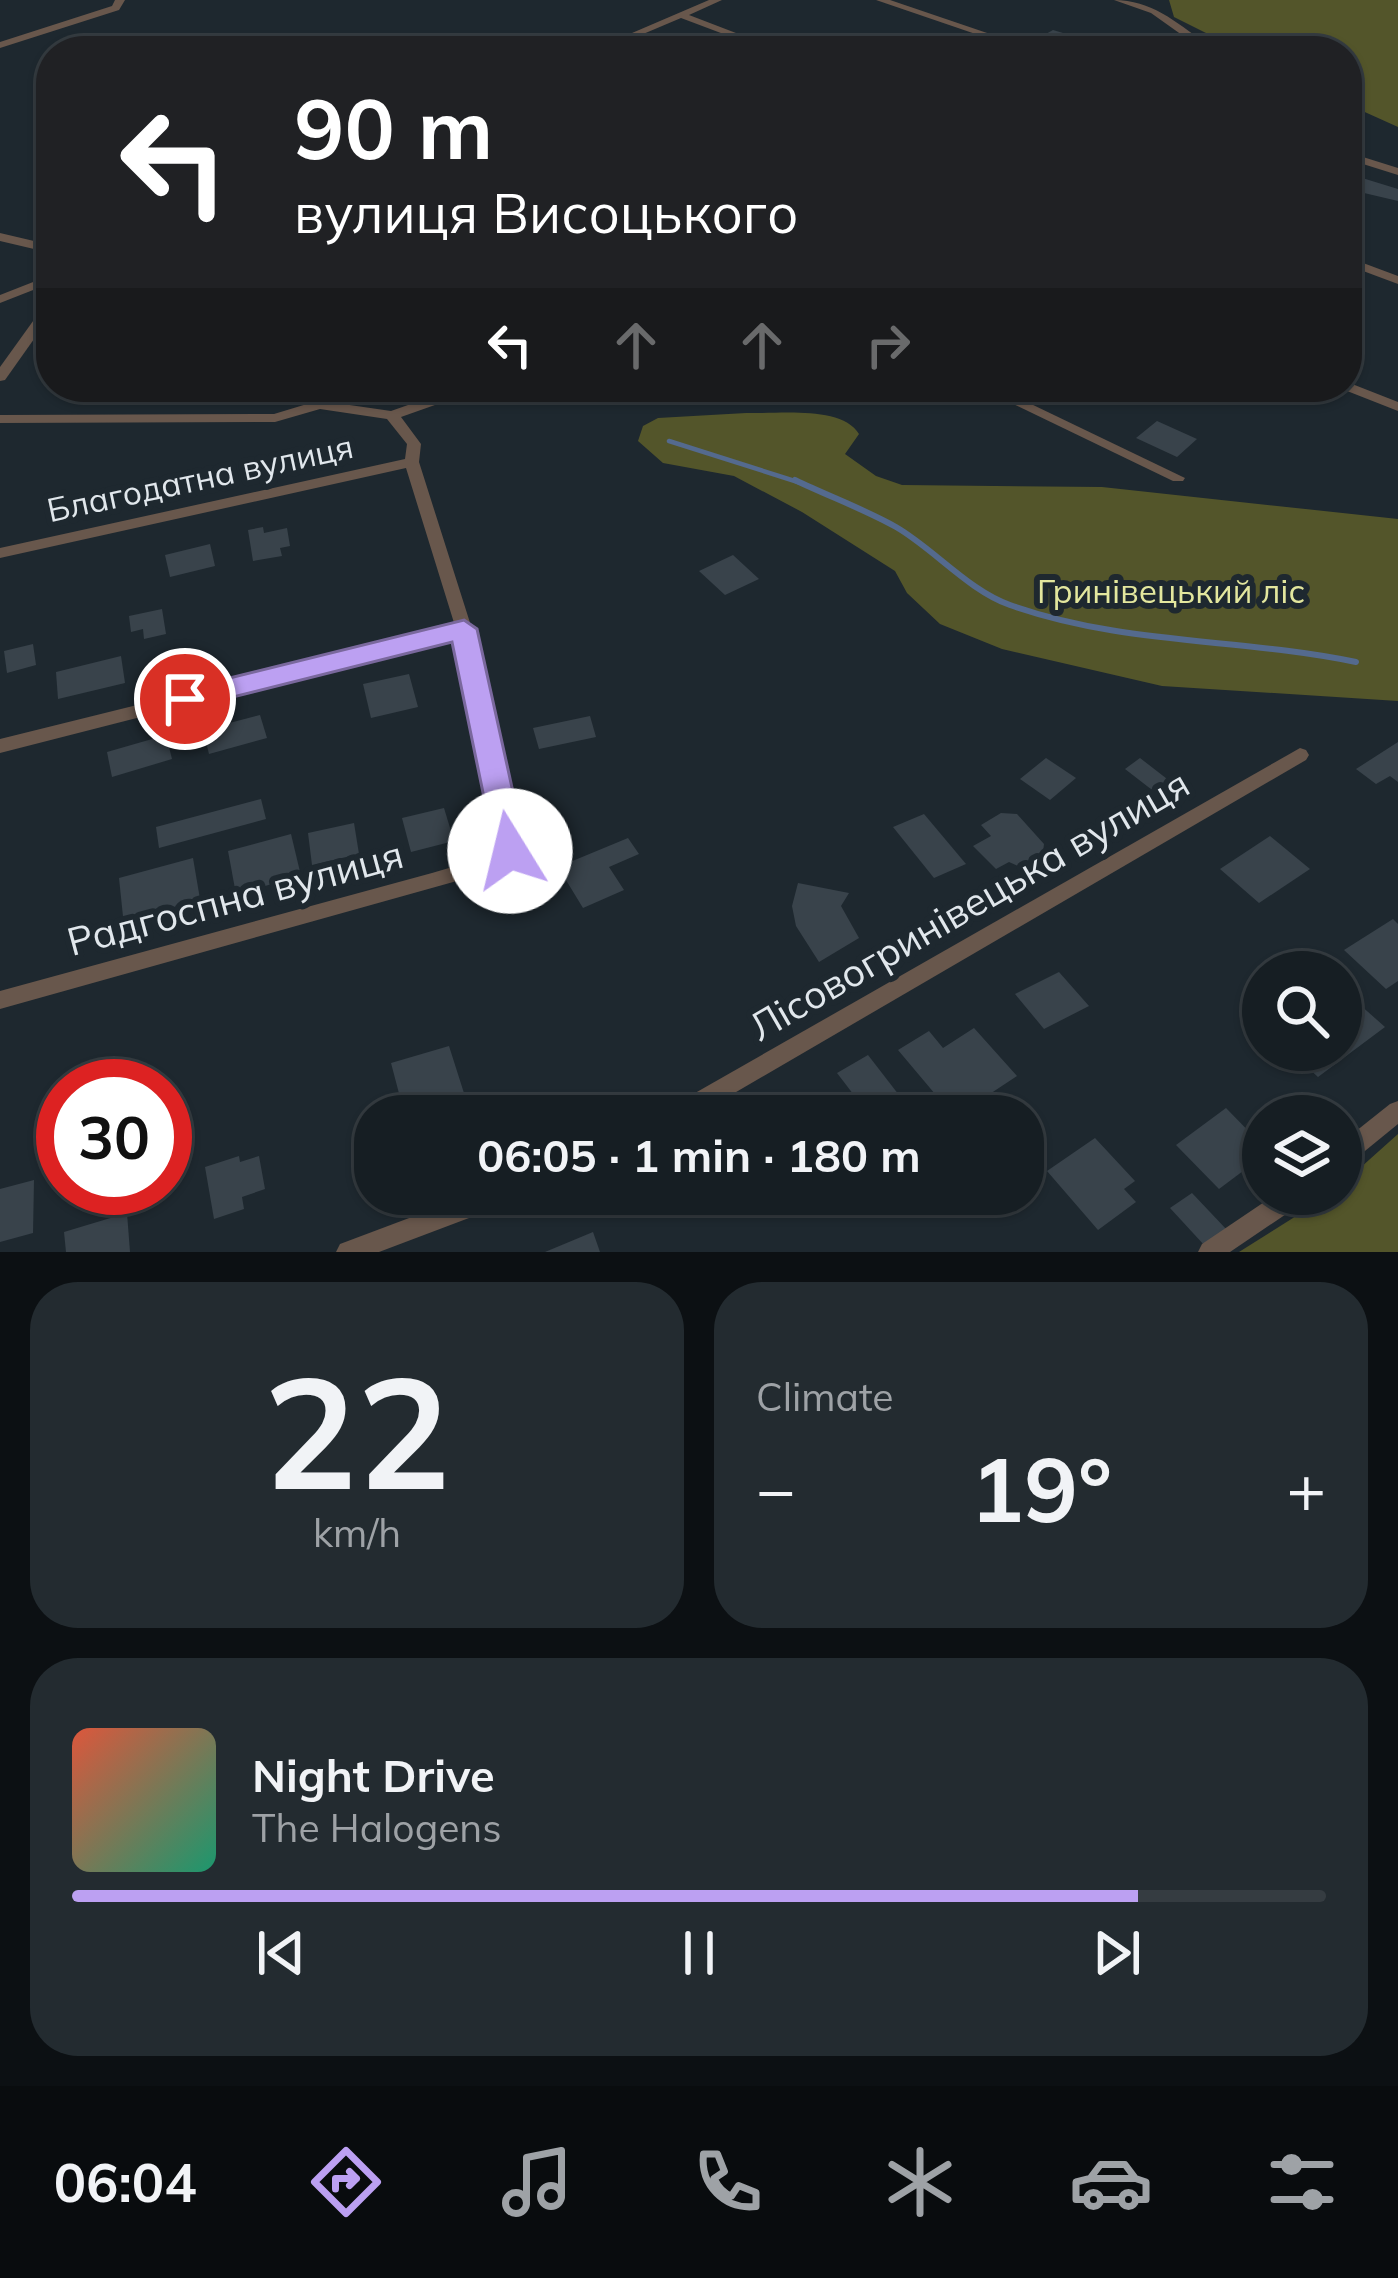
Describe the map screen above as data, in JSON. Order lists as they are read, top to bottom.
{
  "streets": {
    "street": ["Благодатна вулиця", "Радгоспна вулиця", "Лісовогринівецька вулиця"]
  },
  "parks": ["Гринівецький ліс"],
  "page": {
    "turn": ["90 m", "вулиця Висоцького"],
    "limit": "30",
    "trip": "06:05 · 1 min · 180 m",
    "tile": [
      ["22", "km/h"],
      "Climate"
    ],
    "heat": ["−", "19°", "+"],
    "song": ["Night Drive", "The Halogens"],
    "tabs": "06:04"
  }
}
